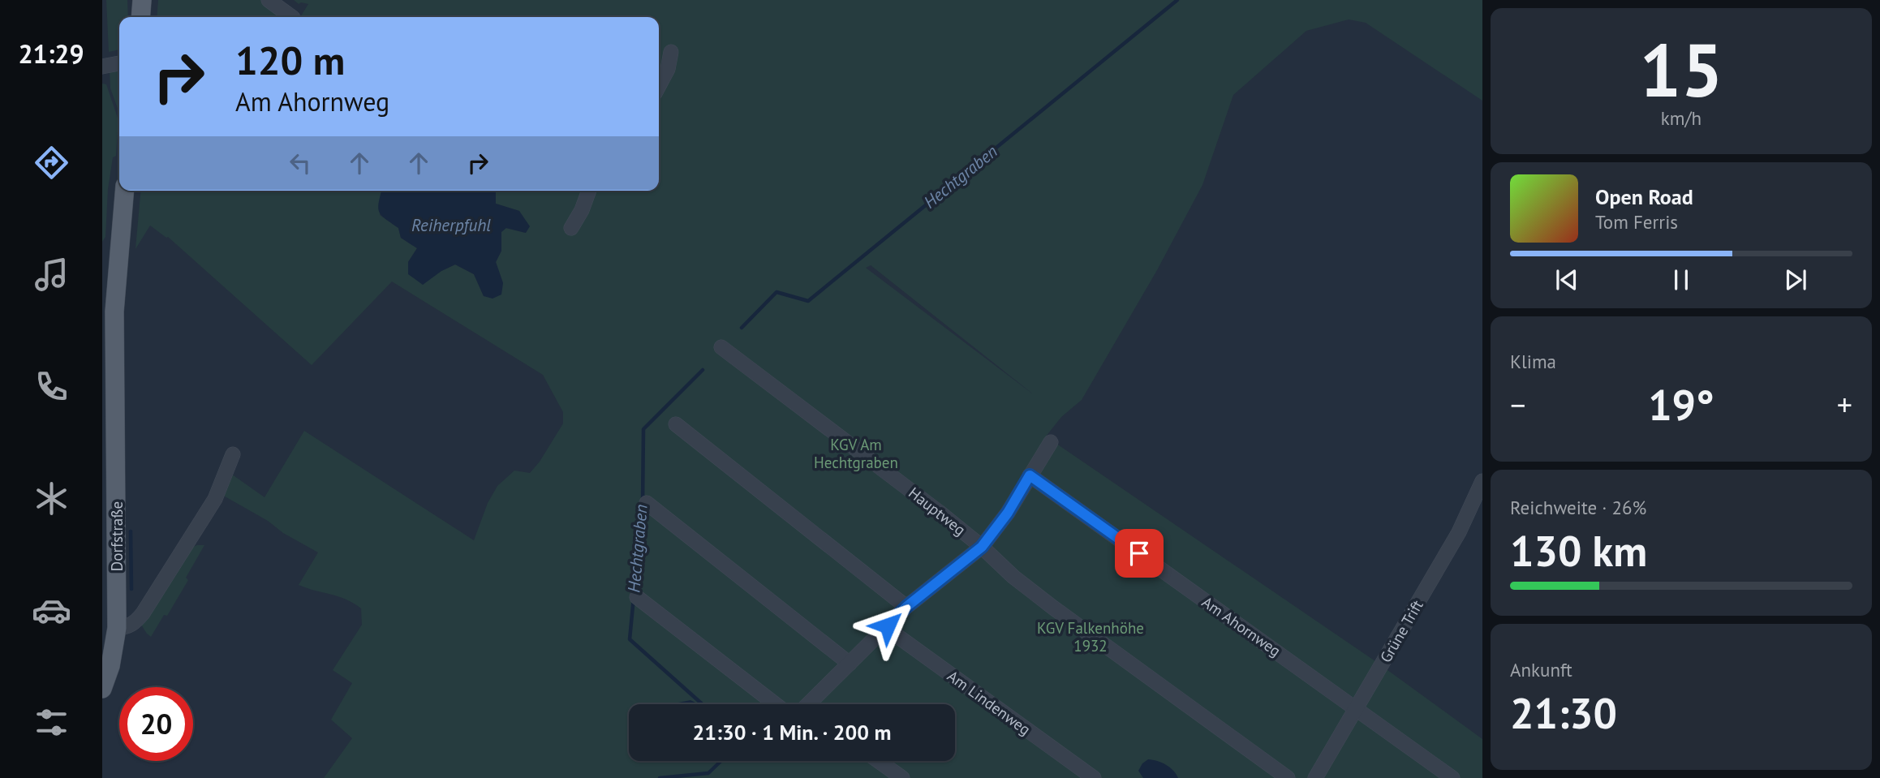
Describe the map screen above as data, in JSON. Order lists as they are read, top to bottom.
{
  "streets": {
    "main road": ["Dorfstraße"],
    "street": [
      "Hauptweg",
      "Am Ahornweg",
      "Grüne Trift",
      "Am Lindenweg"
    ]
  },
  "crossings": [
    ["Am Ahornweg", "Grüne Trift"]
  ],
  "water": ["Hechtgraben", "Reiherpfuhl"],
  "parks": ["KGV Am Hechtgraben", "KGV Falkenhöhe 1932"],
  "page": {
    "tabs": "21:29",
    "tile": [
      ["15", "km/h"],
      "Klima",
      ["Reichweite · 26%", "130 km"],
      ["Ankunft", "21:30"]
    ],
    "turn": ["120 m", "Am Ahornweg"],
    "song": ["Open Road", "Tom Ferris"],
    "heat": ["−", "19°", "+"],
    "limit": "20",
    "trip": "21:30 · 1 Min. · 200 m"
  }
}
